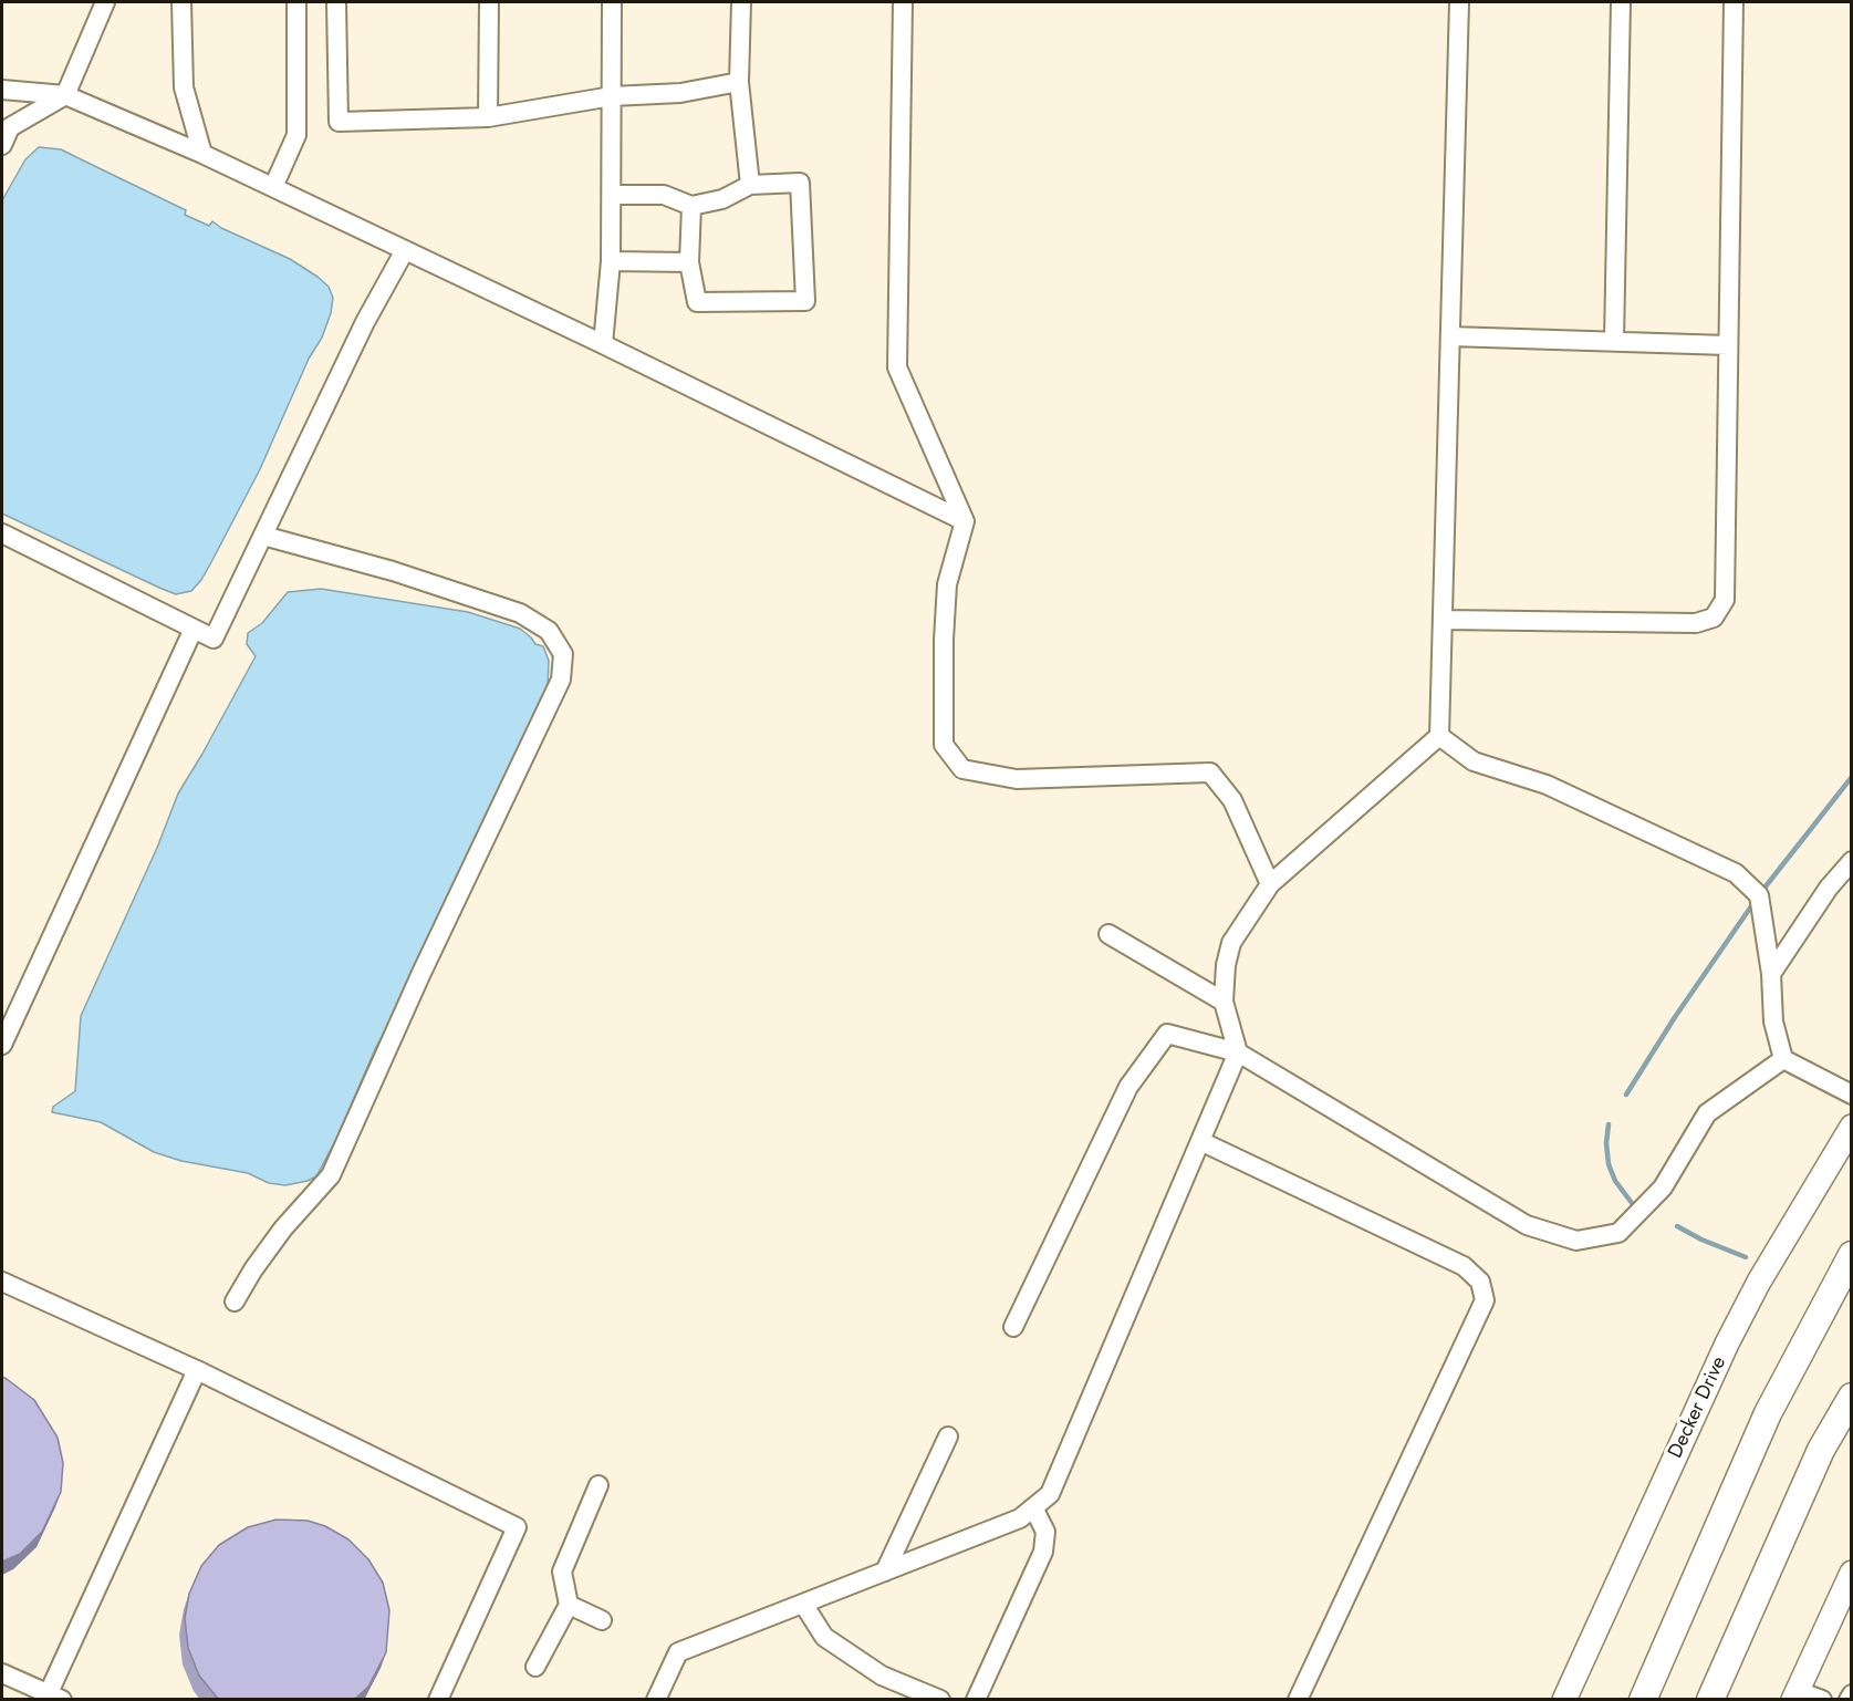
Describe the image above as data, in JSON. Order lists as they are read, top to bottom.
{
  "streets": {
    "main road": ["Decker Drive"]
  }
}
